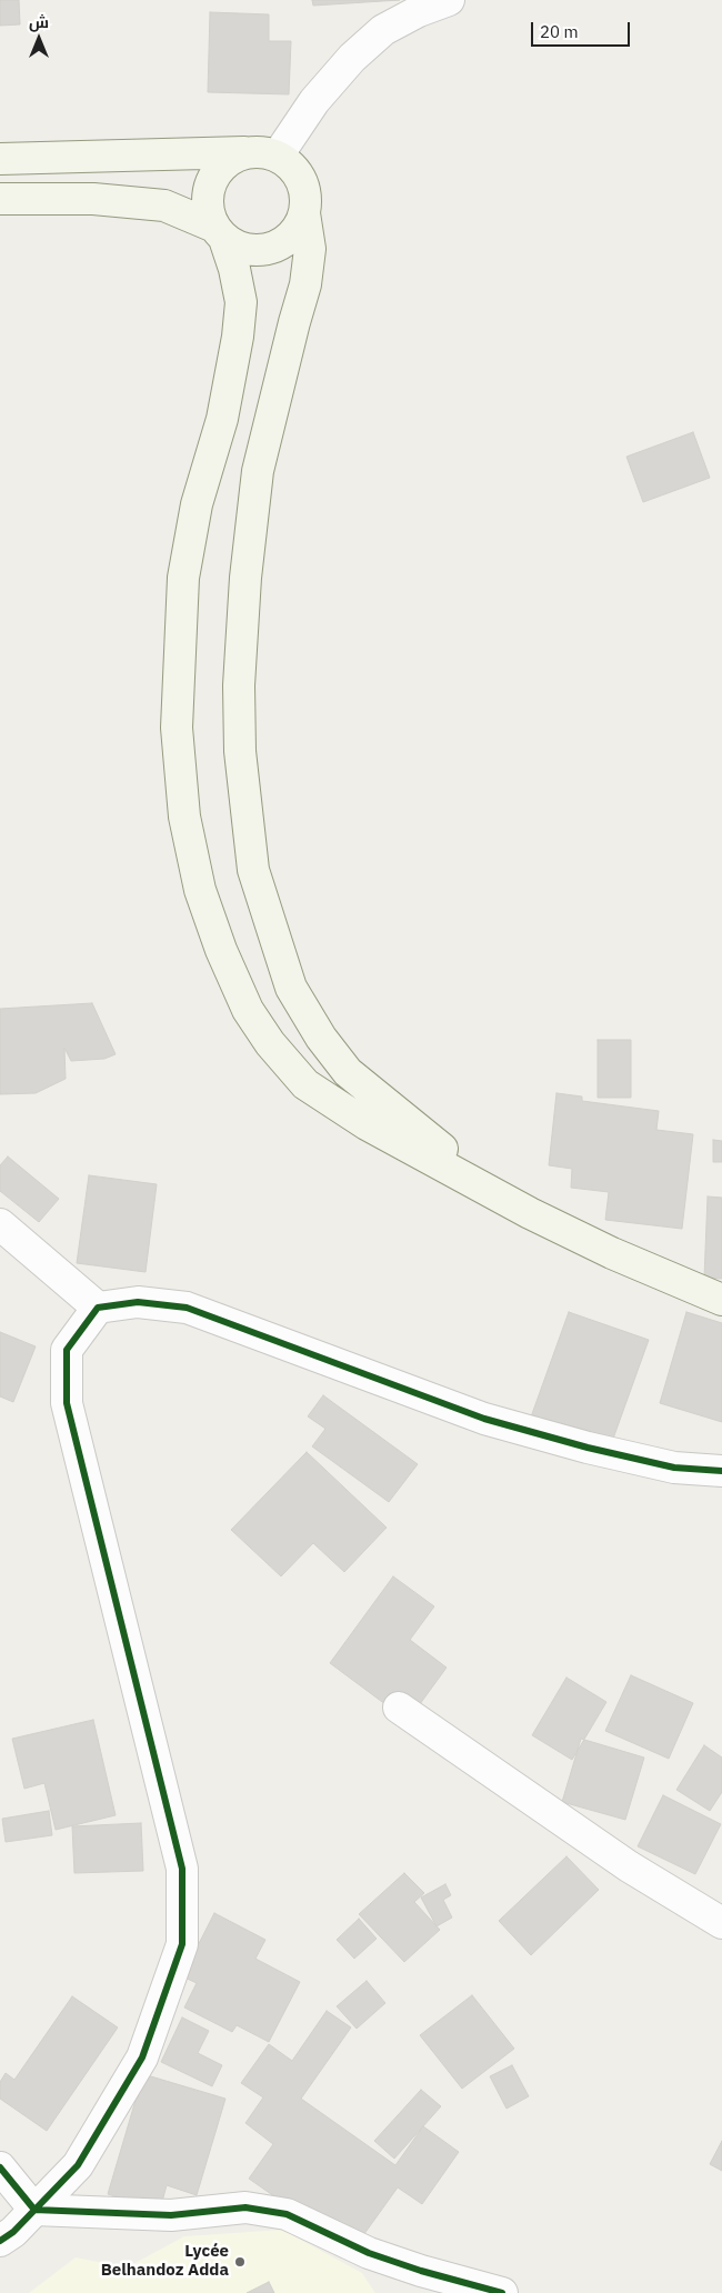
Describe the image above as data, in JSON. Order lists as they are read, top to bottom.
{
  "places": ["Lycée Belhandoz Adda"],
  "scale_bar": "20 m",
  "north": "top"
}
